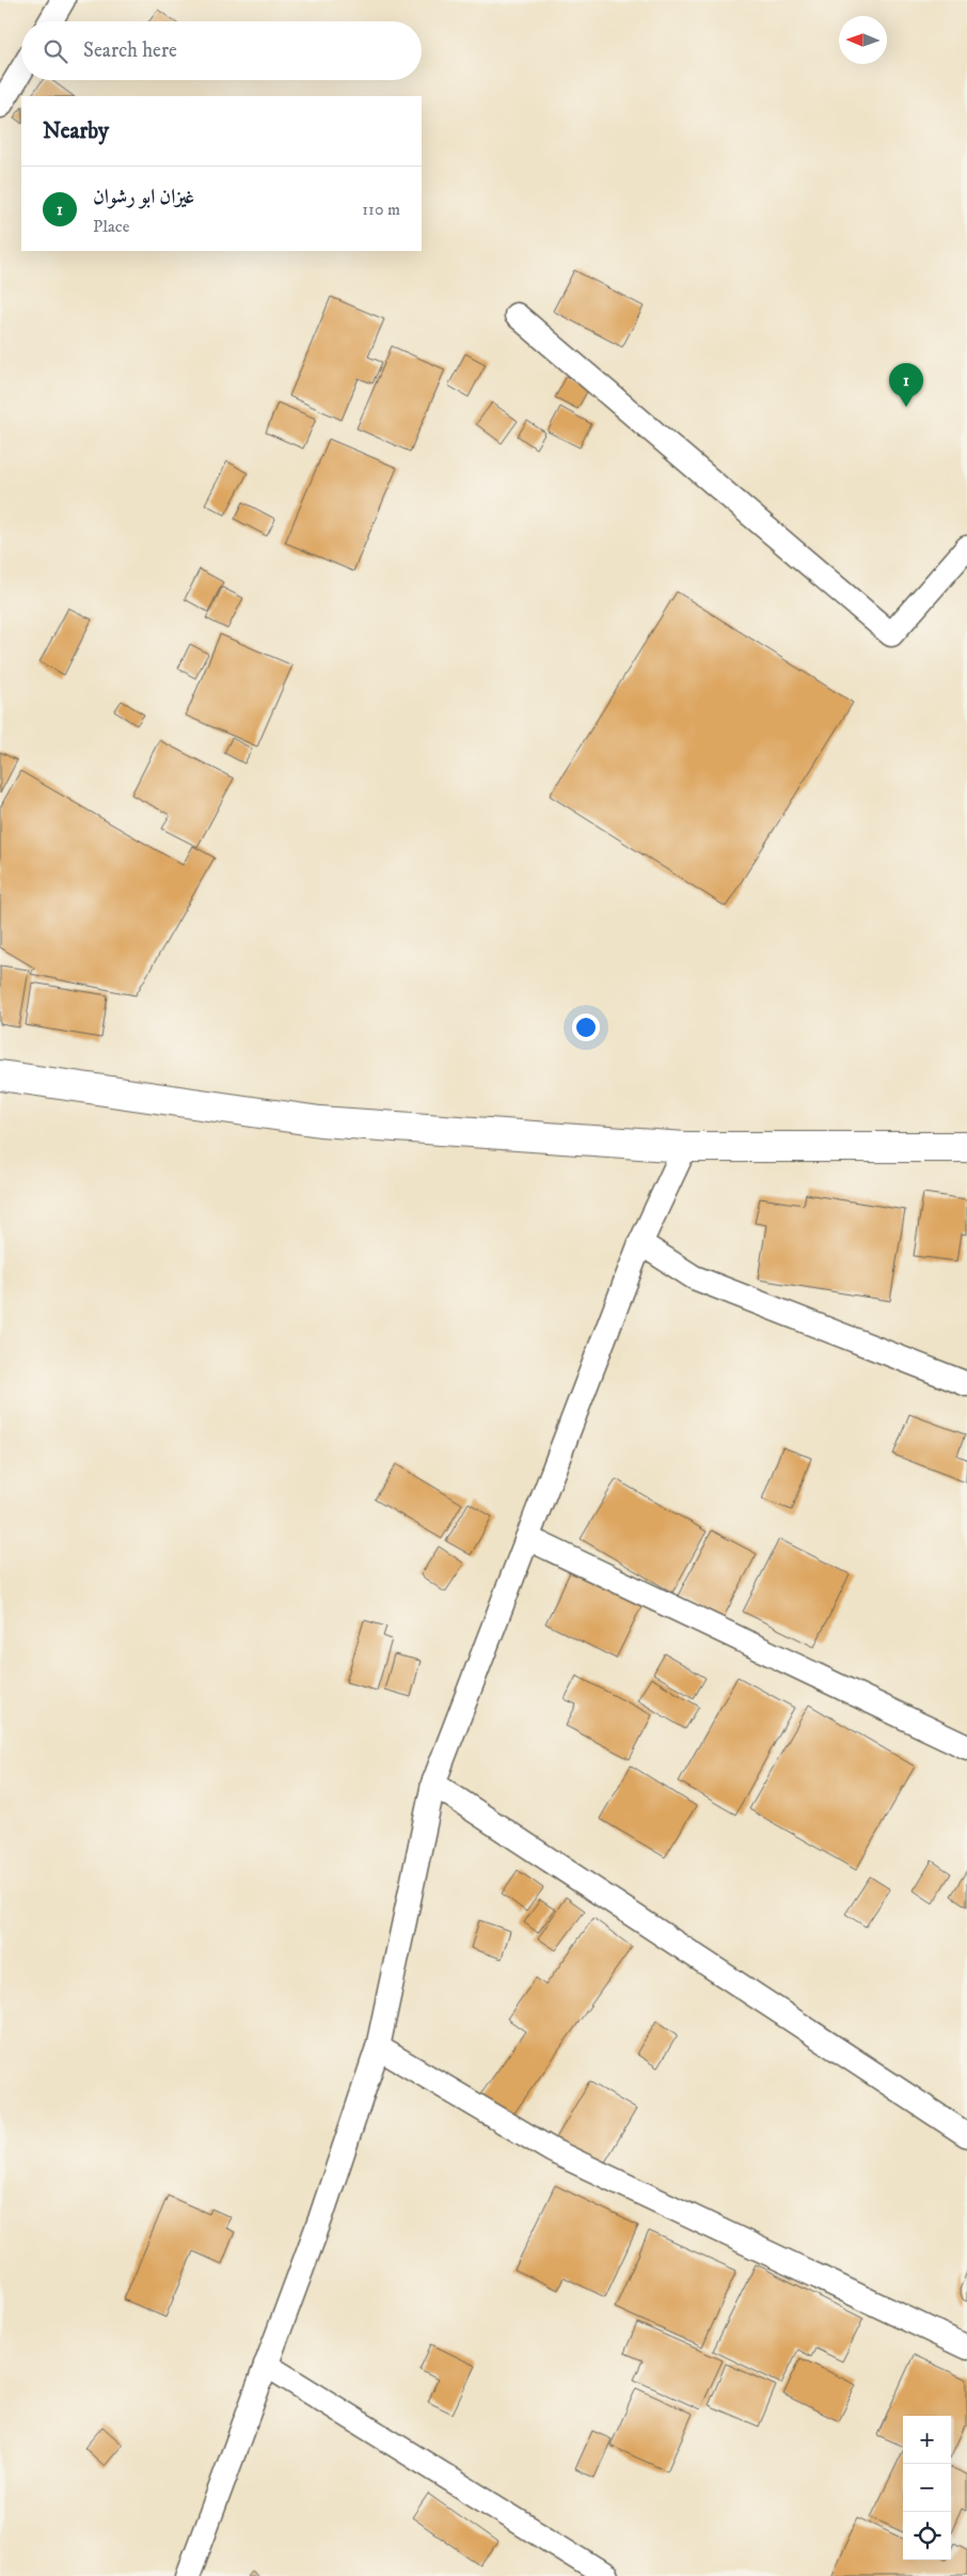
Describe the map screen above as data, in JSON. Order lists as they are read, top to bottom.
{
  "north": "left",
  "page": {
    "search": "Search here",
    "heading": "Nearby",
    "list": [
      {
        "mark": "1",
        "name": "غيزان ابو رشوان",
        "note": "Place",
        "value": "110 m"
      }
    ],
    "pins": "1",
    "map_buttons": ["+", "−"]
  }
}
